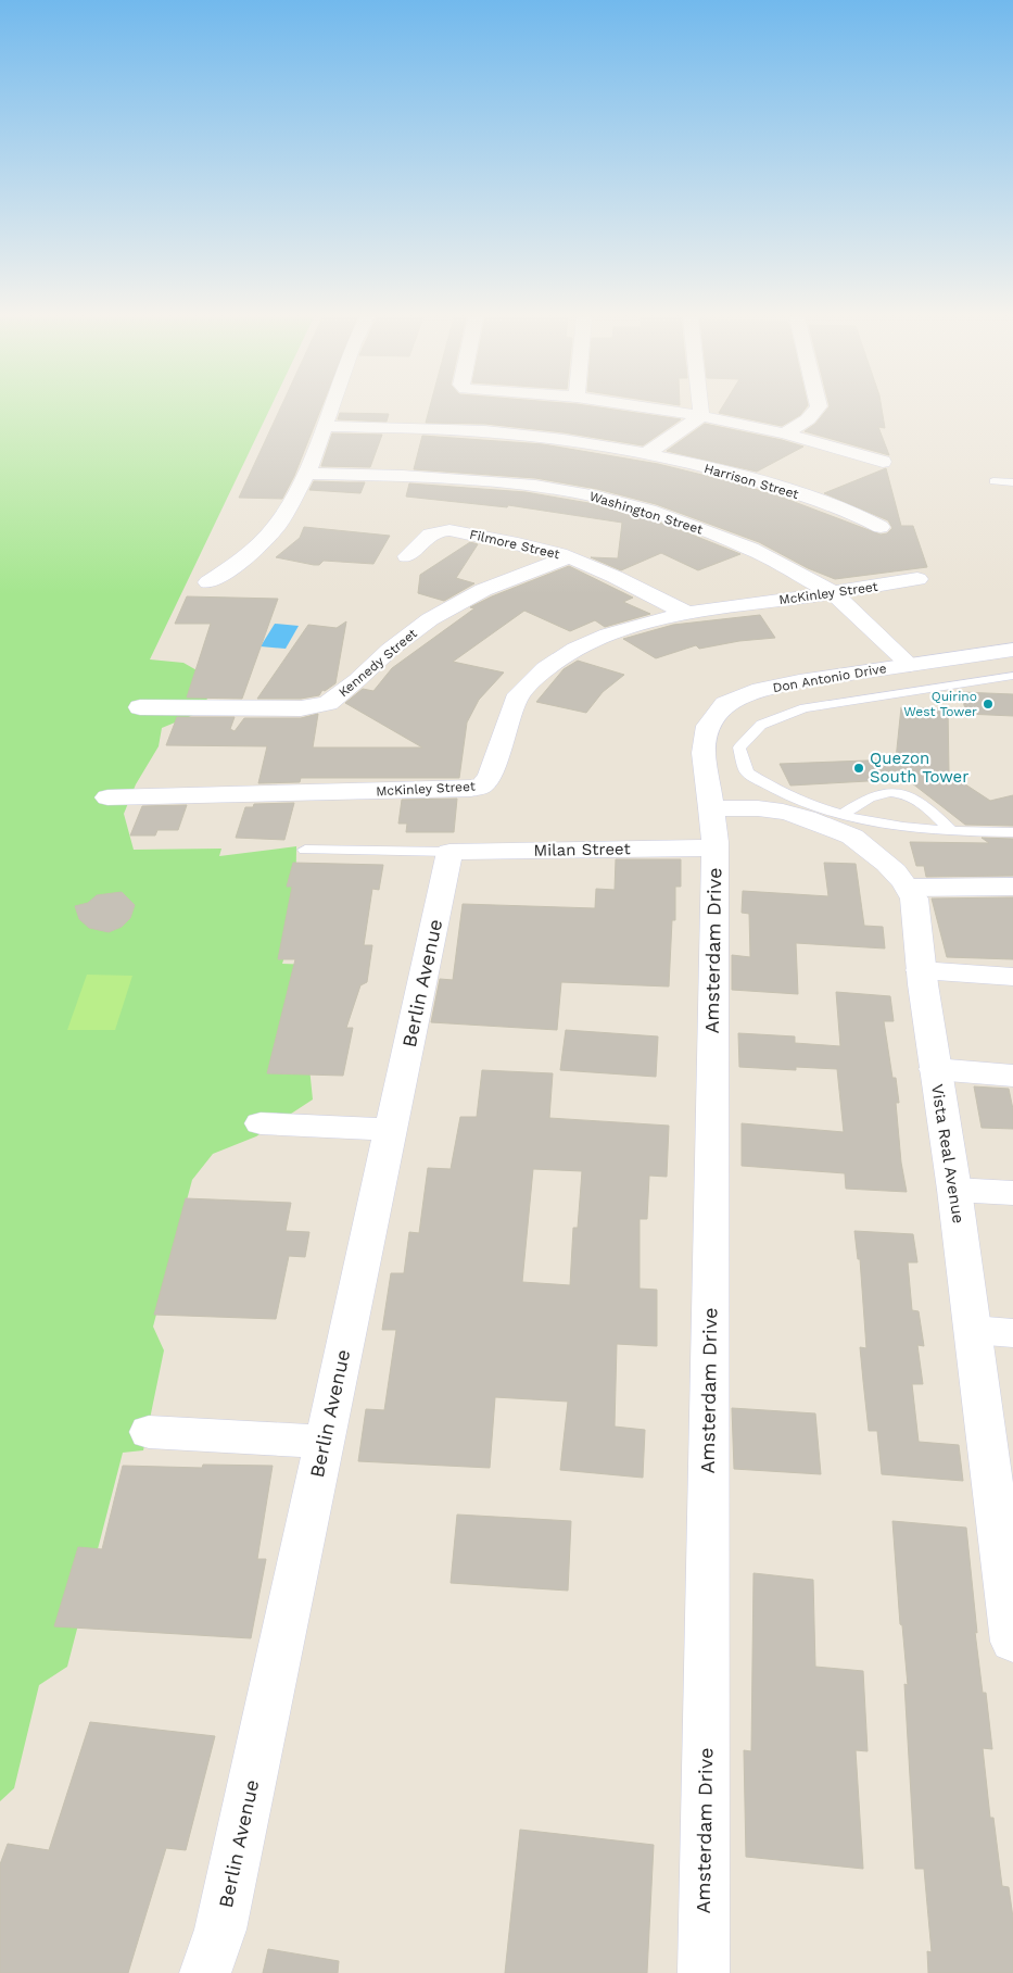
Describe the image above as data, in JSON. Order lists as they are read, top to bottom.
{
  "streets": {
    "street": [
      "Harrison Street",
      "Washington Street",
      "Filmore Street",
      "McKinley Street",
      "Kennedy Street",
      "Don Antonio Drive",
      "Milan Street",
      "Amsterdam Drive",
      "Berlin Avenue",
      "Vista Real Avenue"
    ]
  },
  "crossings": [
    ["Washington Street", "McKinley Street"],
    ["Washington Street", "Don Antonio Drive"],
    ["Filmore Street", "McKinley Street"],
    ["Filmore Street", "Kennedy Street"],
    ["Don Antonio Drive", "Amsterdam Drive"],
    ["Milan Street", "Amsterdam Drive"],
    ["Milan Street", "Berlin Avenue"]
  ],
  "places": ["Quirino West Tower", "Quezon South Tower"]
}
